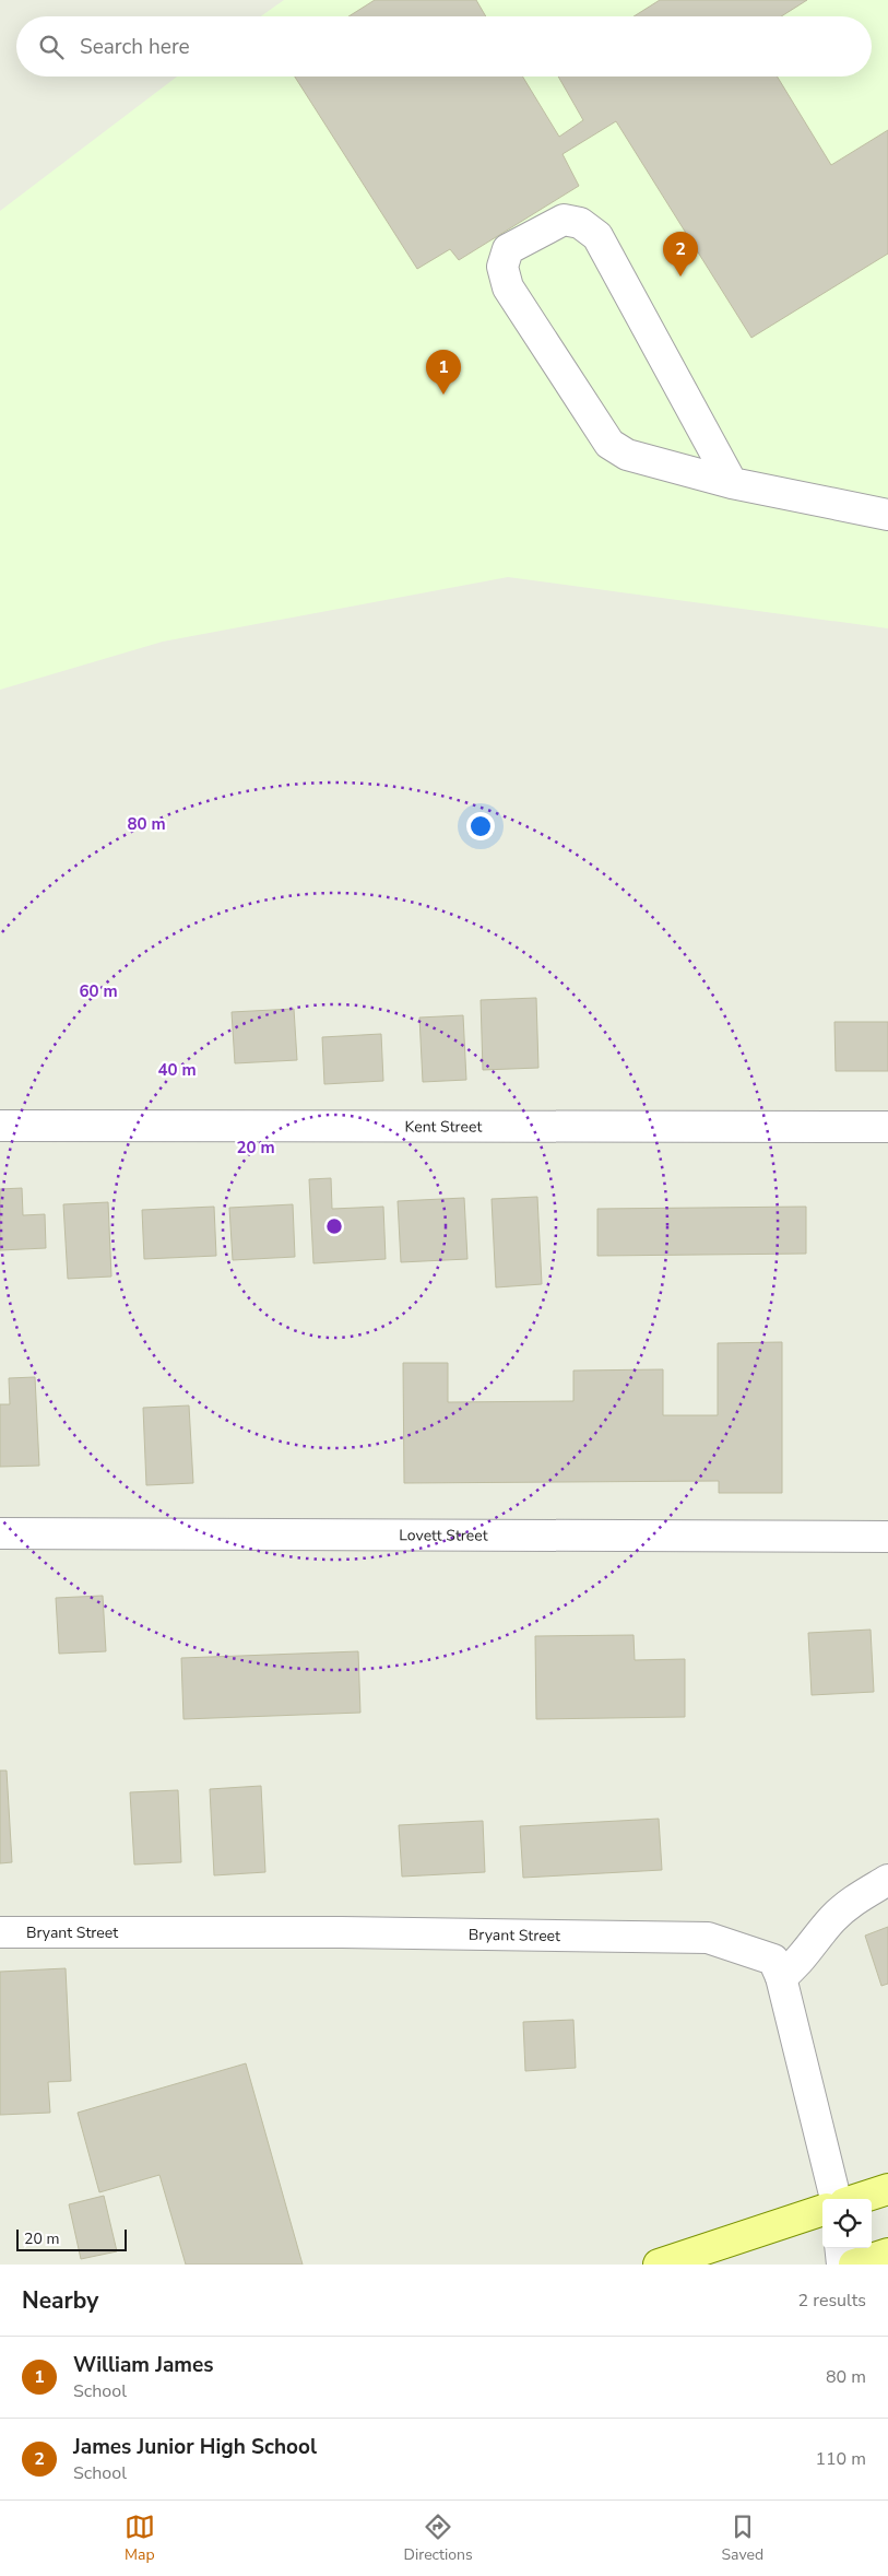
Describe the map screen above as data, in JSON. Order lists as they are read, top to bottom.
{
  "streets": {
    "street": ["Kent Street", "Lovett Street", "Bryant Street"]
  },
  "scale_bar": "20 m",
  "page": {
    "search": "Search here",
    "pins": ["2", "1"],
    "scale": "20 m",
    "heading": ["Nearby", "2 results"],
    "list": [
      {
        "mark": "1",
        "name": "William James",
        "note": "School",
        "value": "80 m"
      },
      {
        "mark": "2",
        "name": "James Junior High School",
        "note": "School",
        "value": "110 m"
      }
    ],
    "nav": ["Map", "Directions", "Saved"]
  },
  "rings": [
    "80 m",
    "60 m",
    "40 m",
    "20 m"
  ]
}
